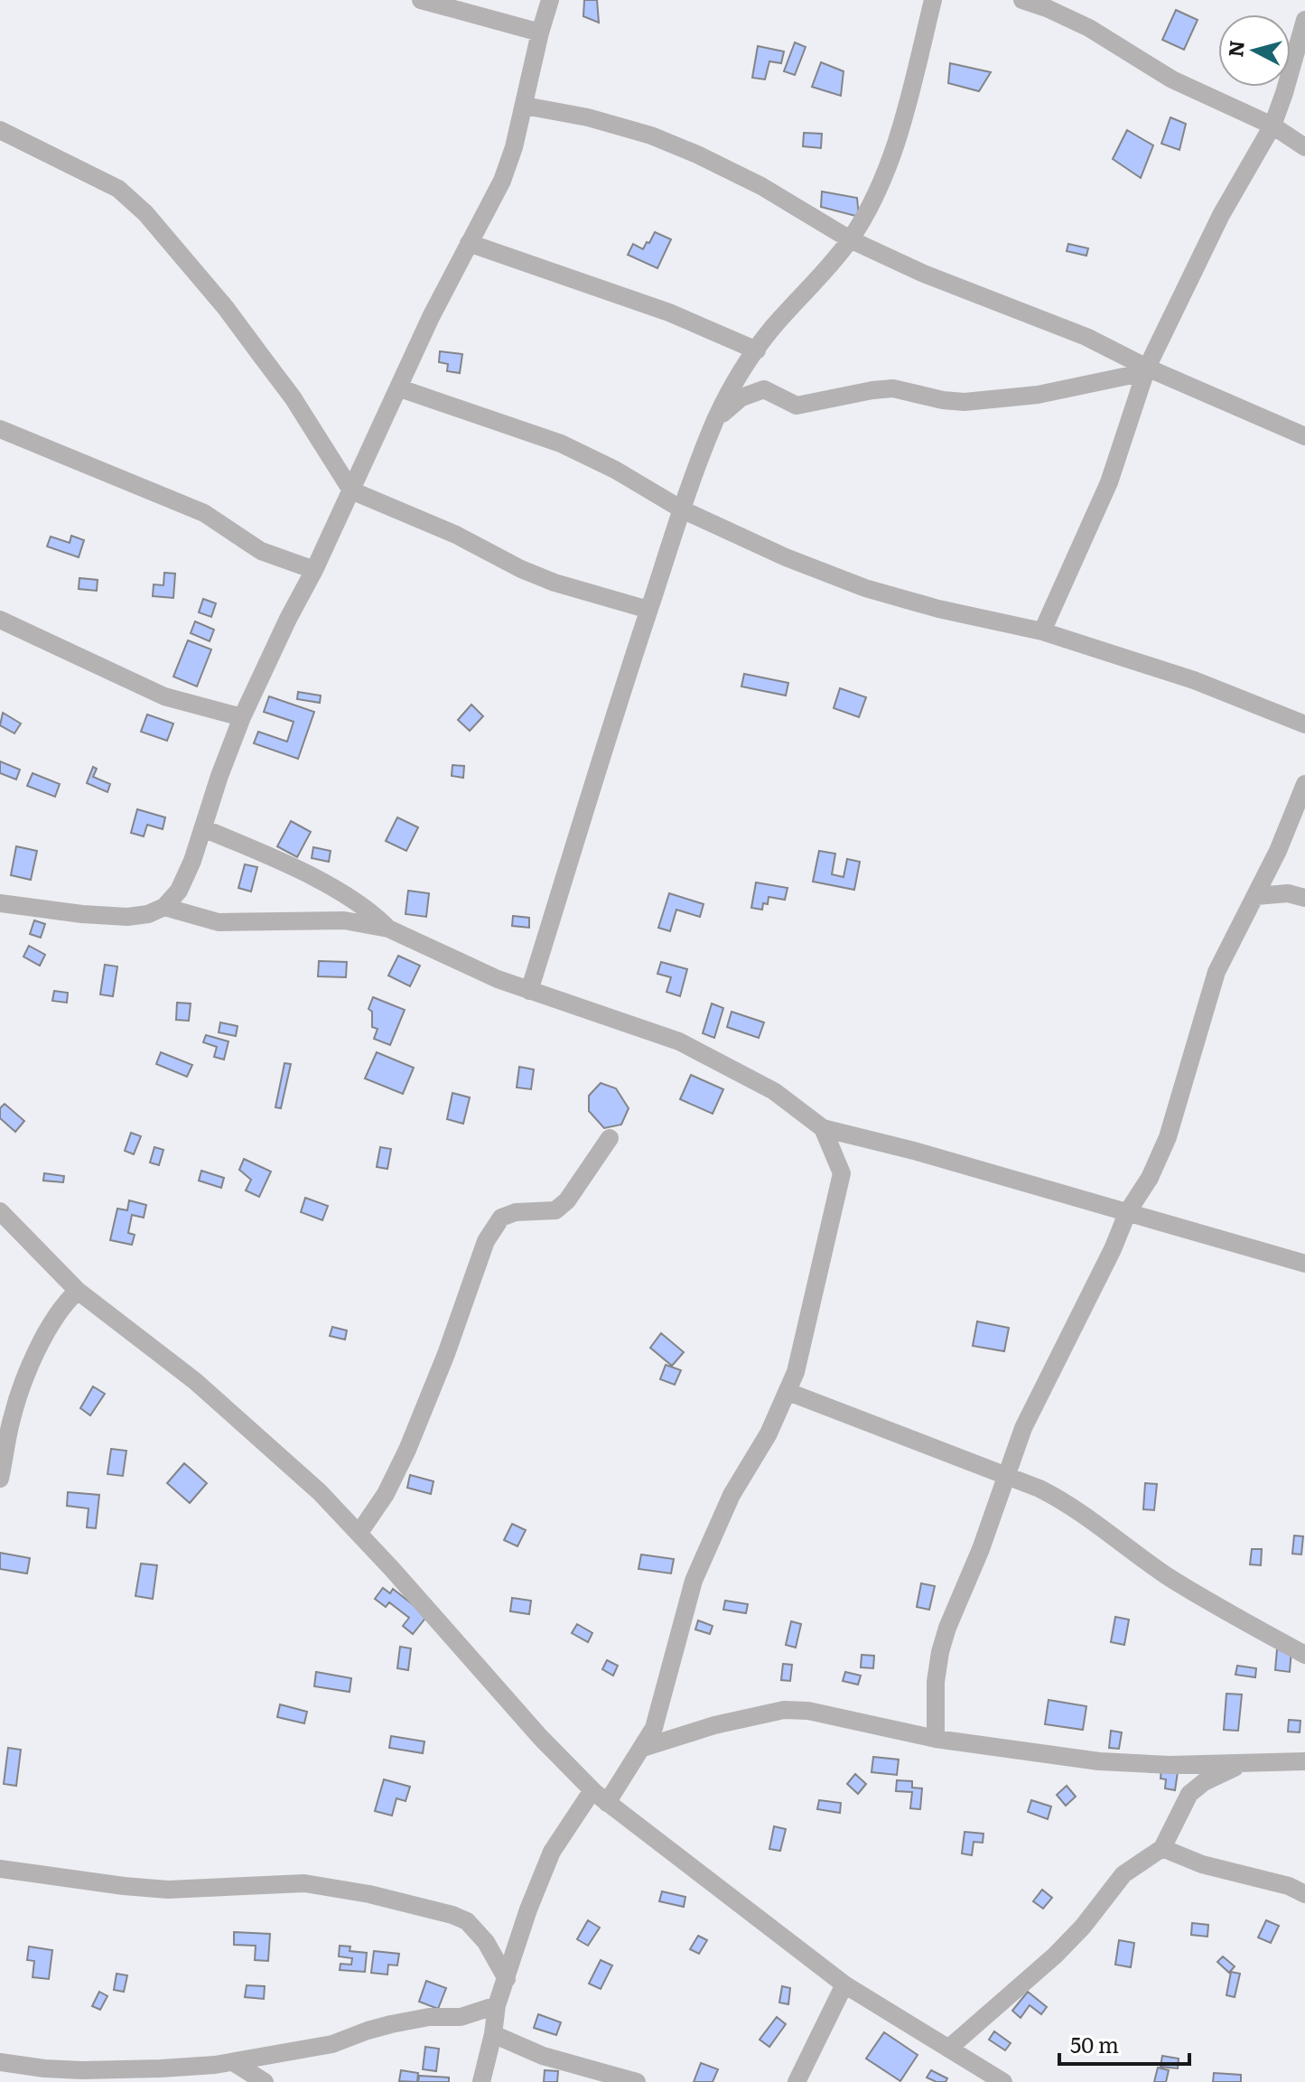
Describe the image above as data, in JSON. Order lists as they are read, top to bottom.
{
  "scale_bar": "50 m",
  "north": "left"
}
